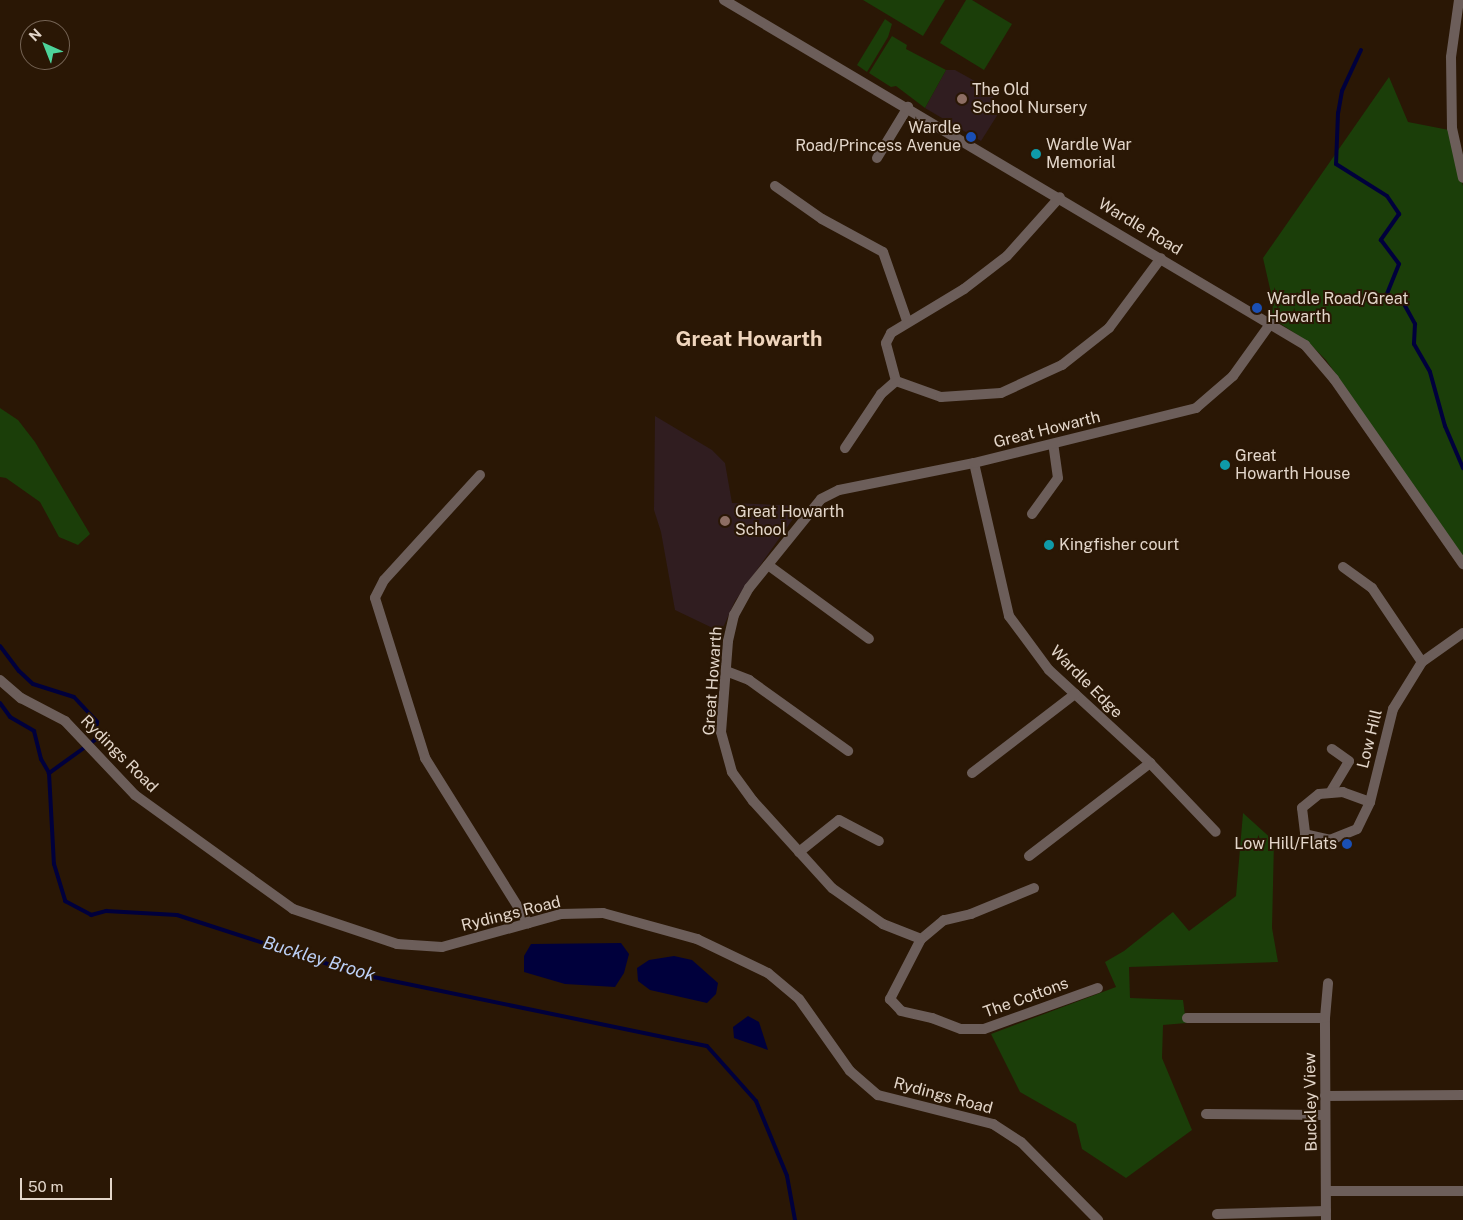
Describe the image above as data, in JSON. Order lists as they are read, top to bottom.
{
  "streets": {
    "street": [
      "Wardle Road",
      "Great Howarth",
      "Wardle Edge",
      "Low Hill",
      "Rydings Road",
      "The Cottons",
      "Buckley View"
    ]
  },
  "crossings": [
    ["Wardle Road", "Great Howarth"],
    ["Great Howarth", "Wardle Edge"],
    ["Great Howarth", "The Cottons"]
  ],
  "districts": ["Great Howarth"],
  "water": ["Buckley Brook"],
  "places": [
    "The Old School Nursery",
    "Wardle Road/Princess Avenue",
    "Wardle War Memorial",
    "Wardle Road/Great Howarth",
    "Great Howarth House",
    "Great Howarth School",
    "Kingfisher court",
    "Low Hill/Flats"
  ],
  "scale_bar": "50 m",
  "north": "top left"
}
